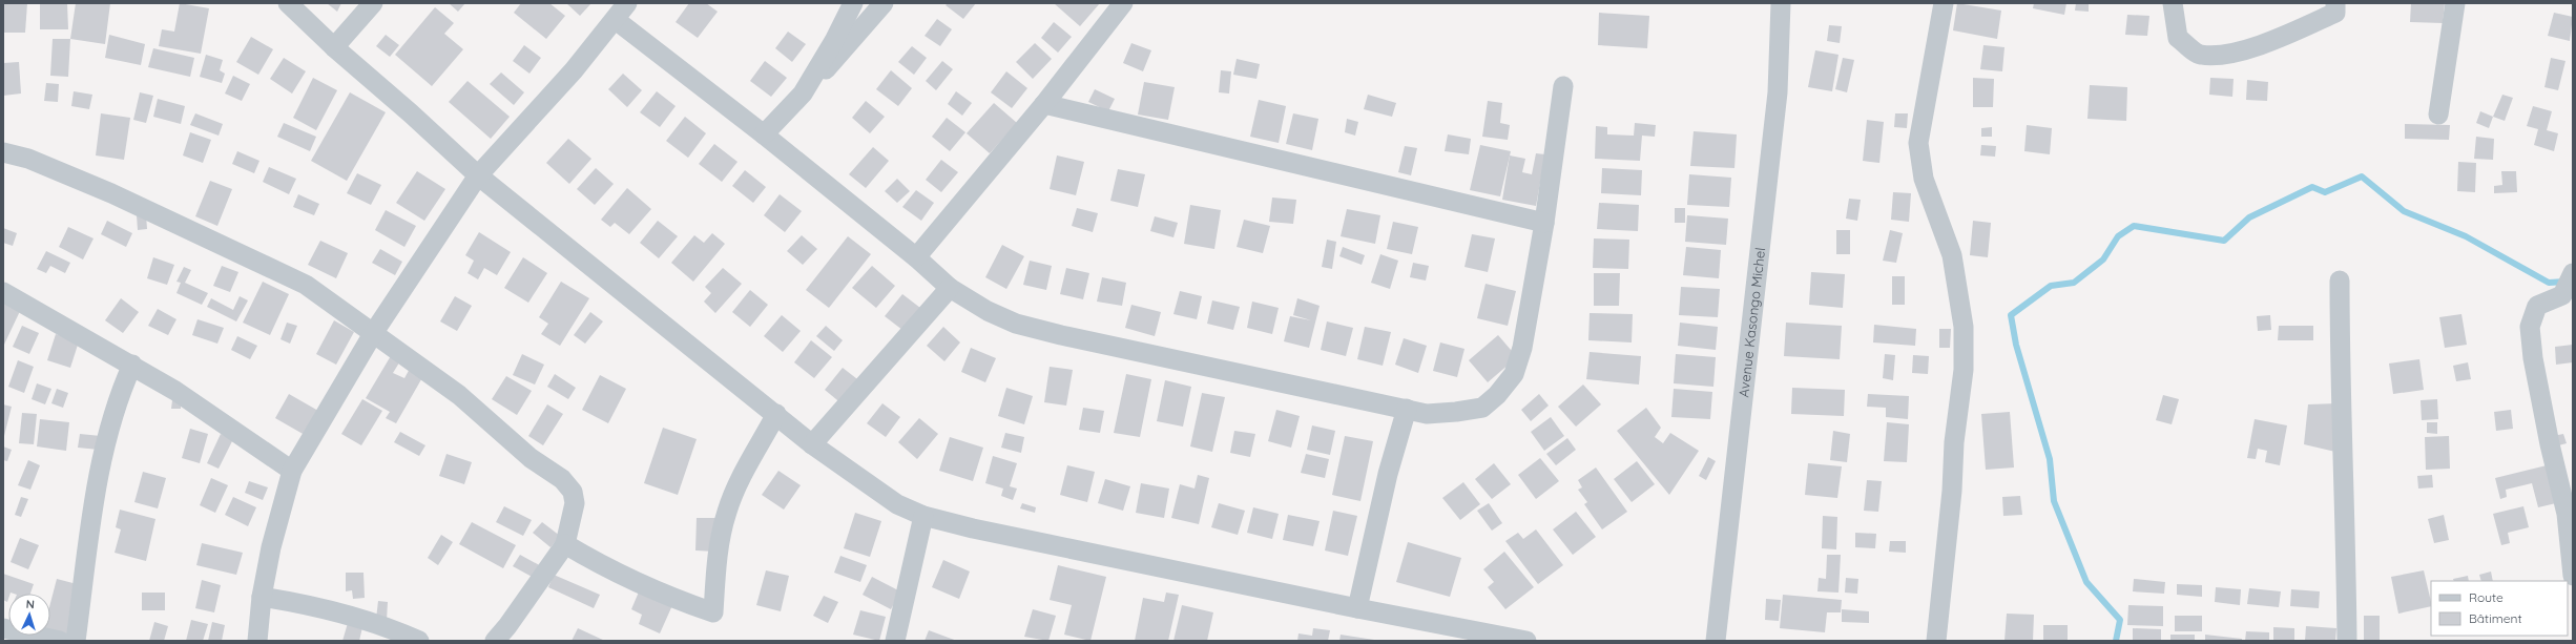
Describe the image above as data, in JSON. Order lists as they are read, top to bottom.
{
  "streets": {
    "street": ["Avenue Kasongo Michel"]
  },
  "legend": ["Route", "Bâtiment"],
  "north": "top"
}
